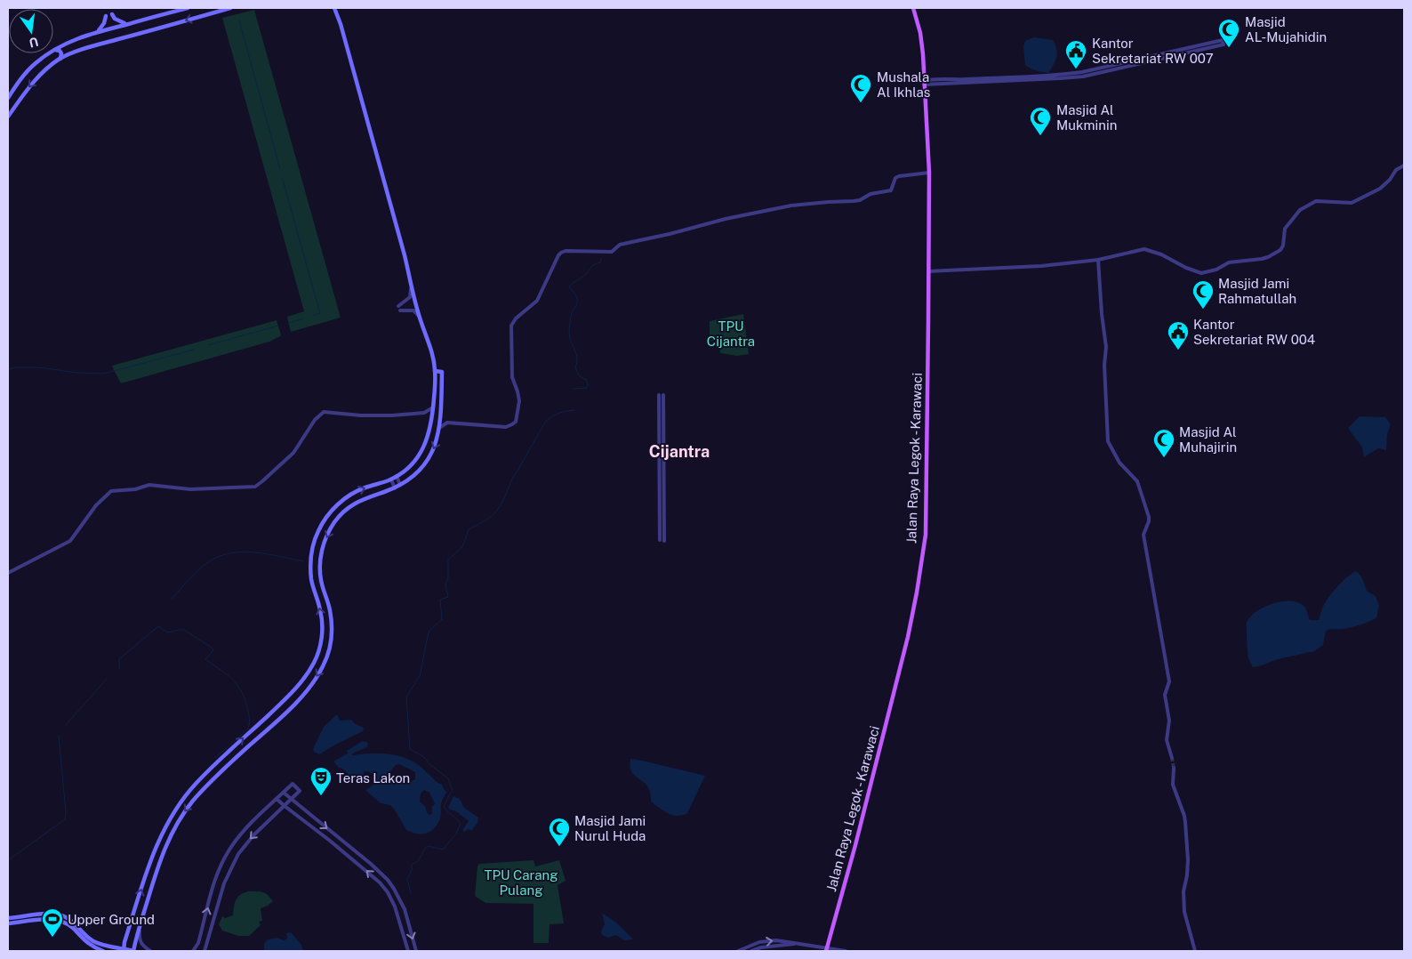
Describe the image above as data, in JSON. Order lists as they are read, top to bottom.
{
  "streets": {
    "main road": ["Jalan Raya Legok - Karawaci"]
  },
  "districts": ["Cijantra"],
  "parks": ["TPU Cijantra", "TPU Carang Pulang"],
  "places": {
    "mosque": [
      "Masjid AL-Mujahidin",
      "Mushala Al Ikhlas",
      "Masjid Al Mukminin",
      "Masjid Jami Rahmatullah",
      "Masjid Al Muhajirin",
      "Masjid Jami Nurul Huda"
    ],
    "public building": ["Kantor Sekretariat RW 007", "Kantor Sekretariat RW 004"],
    "theatre": ["Teras Lakon"],
    "sports": ["Upper Ground"]
  },
  "north": "bottom"
}
